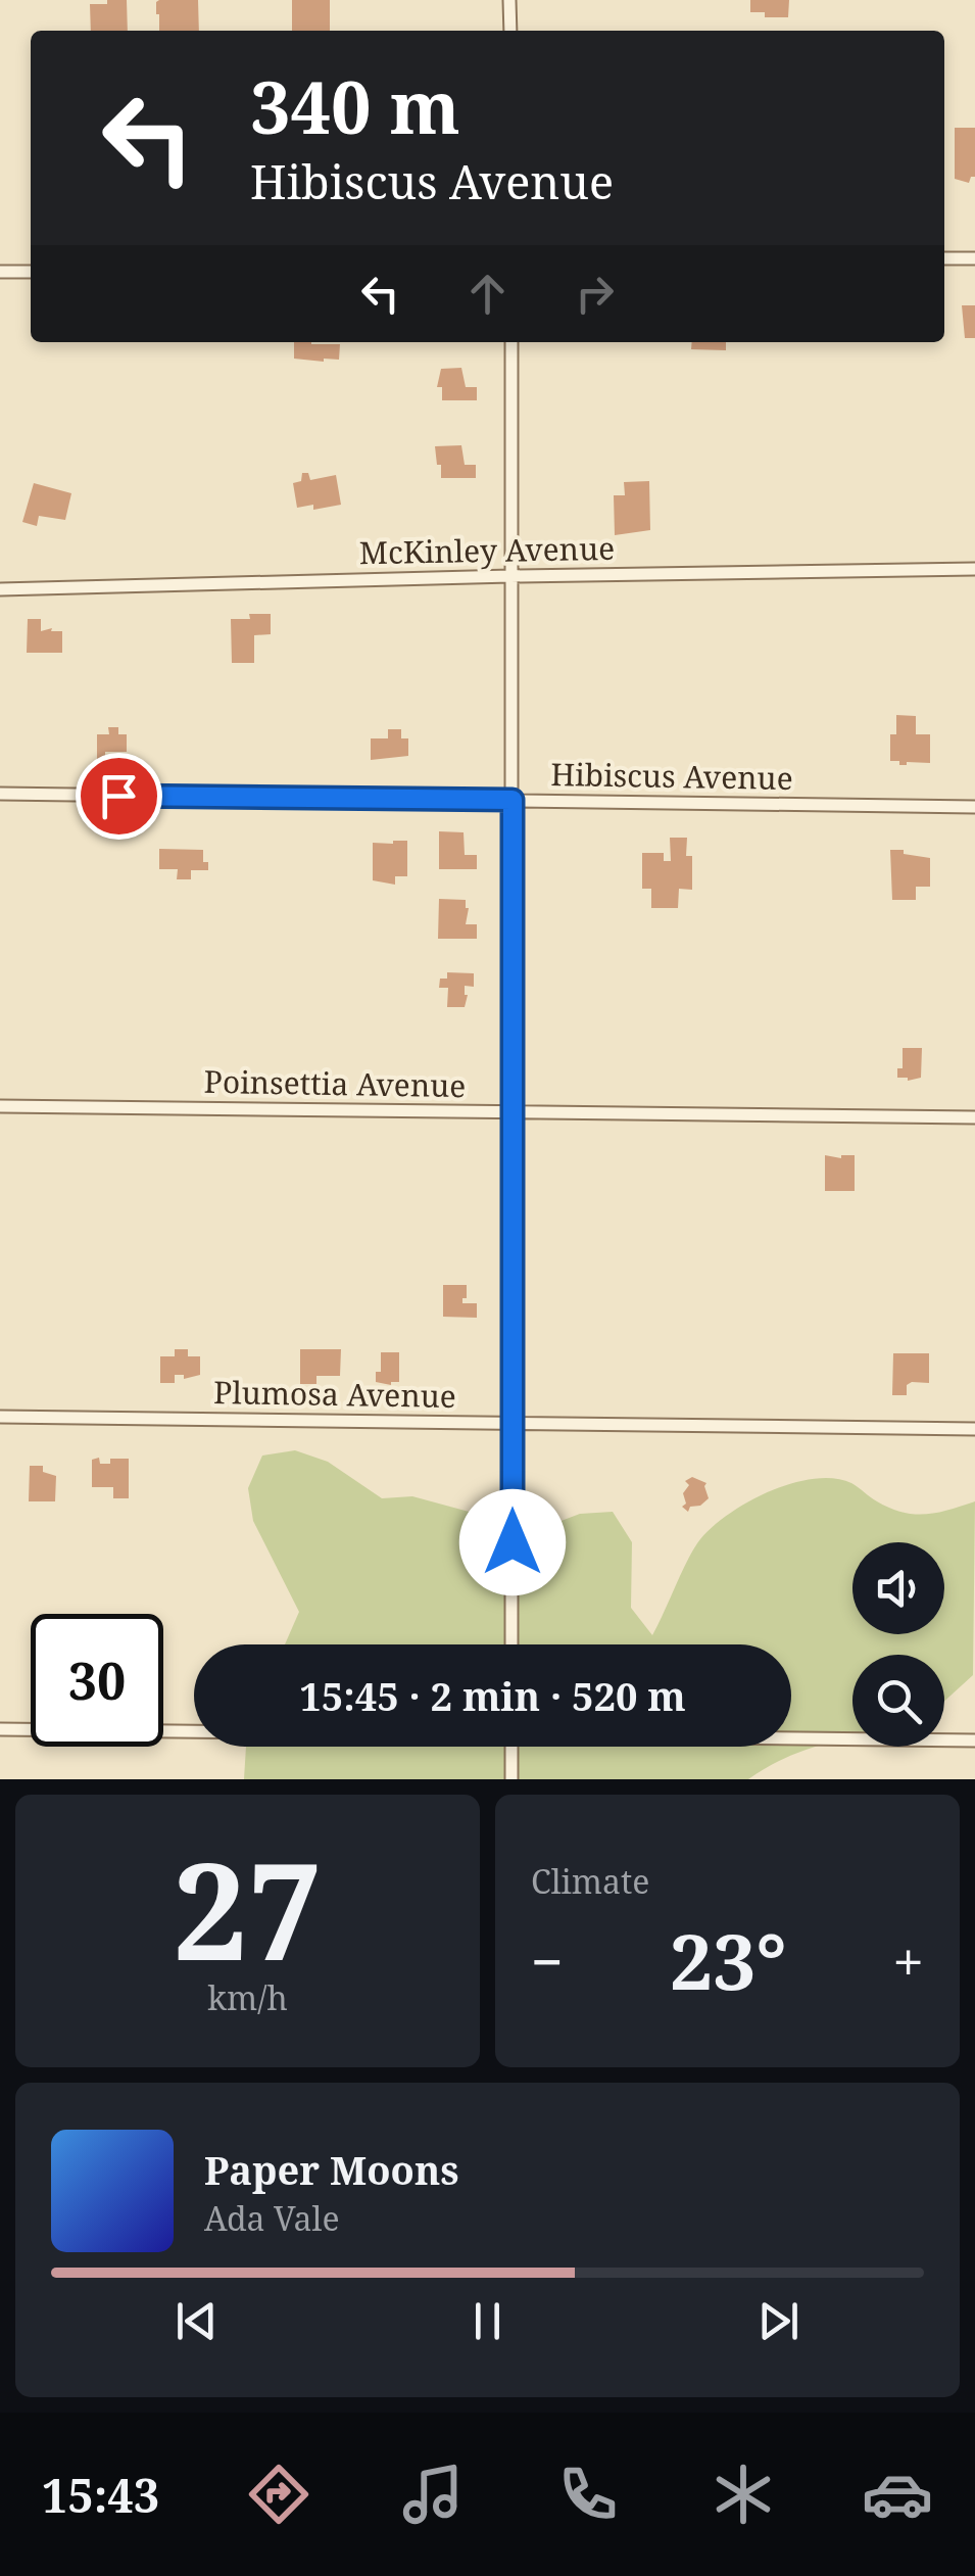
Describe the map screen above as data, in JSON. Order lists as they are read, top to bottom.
{
  "streets": {
    "street": [
      "McKinley Avenue",
      "Hibiscus Avenue",
      "Poinsettia Avenue",
      "Plumosa Avenue"
    ]
  },
  "page": {
    "turn": ["340 m", "Hibiscus Avenue"],
    "limit": "30",
    "trip": "15:45 · 2 min · 520 m",
    "tile": [
      ["27", "km/h"],
      "Climate"
    ],
    "heat": ["−", "23°", "+"],
    "song": ["Paper Moons", "Ada Vale"],
    "tabs": "15:43"
  }
}
